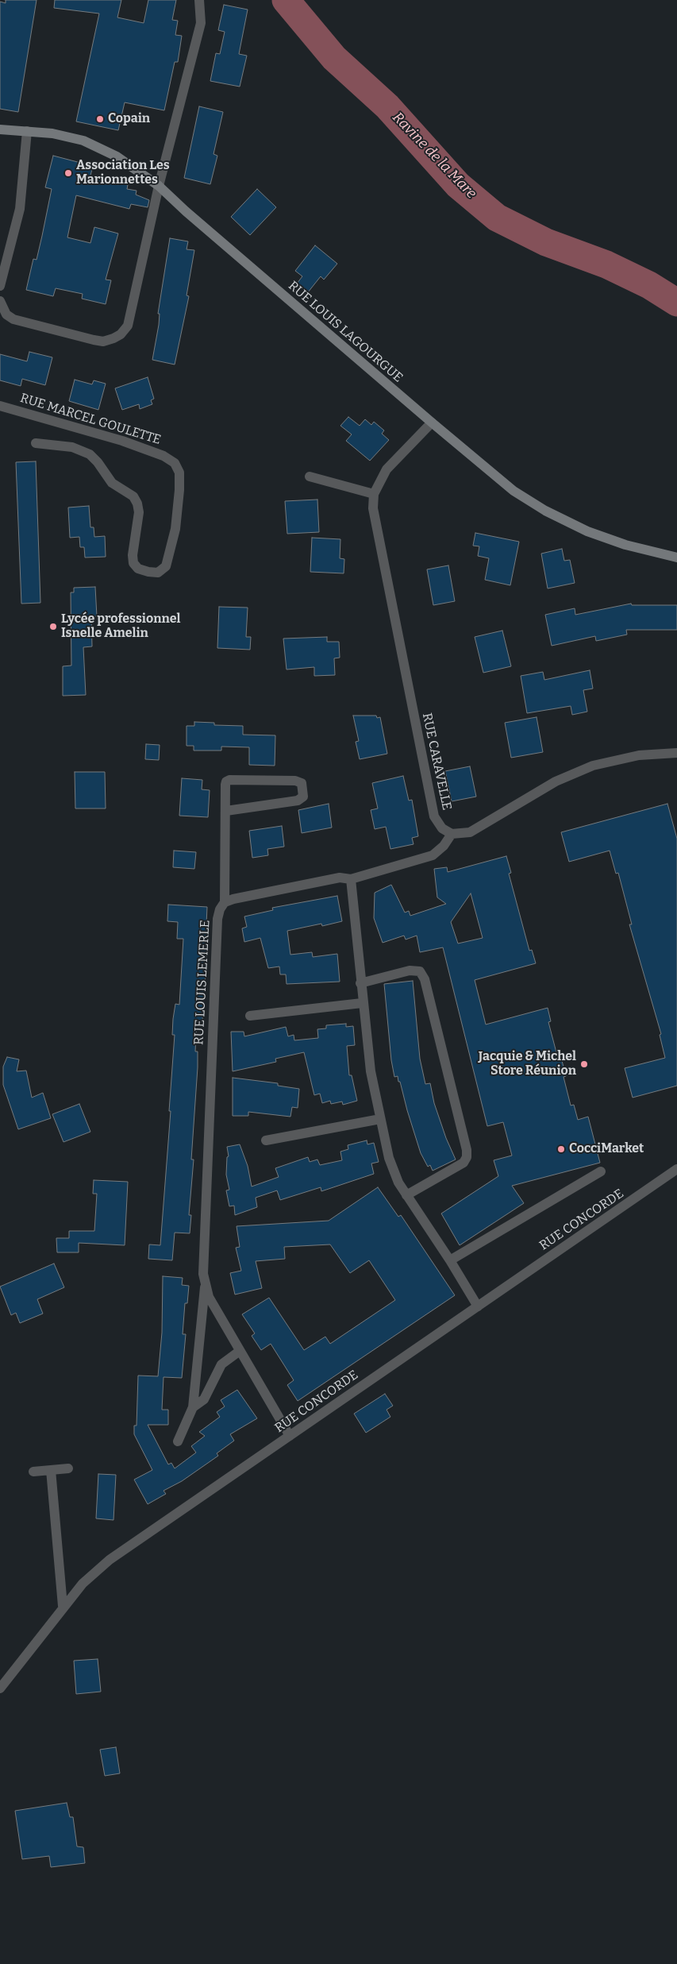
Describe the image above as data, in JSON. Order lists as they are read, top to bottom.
{
  "streets": {
    "main road": ["RUE LOUIS LAGOURGUE"],
    "street": [
      "RUE MARCEL GOULETTE",
      "RUE CARAVELLE",
      "RUE LOUIS LEMERLE",
      "RUE CONCORDE"
    ]
  },
  "crossings": [
    ["RUE LOUIS LEMERLE", "RUE CONCORDE"]
  ],
  "water": ["Ravine de la Mare"],
  "places": [
    "Copain",
    "Association Les Marionnettes",
    "Lycée professionnel Isnelle Amelin",
    "Jacquie & Michel Store Réunion",
    "CocciMarket"
  ]
}
